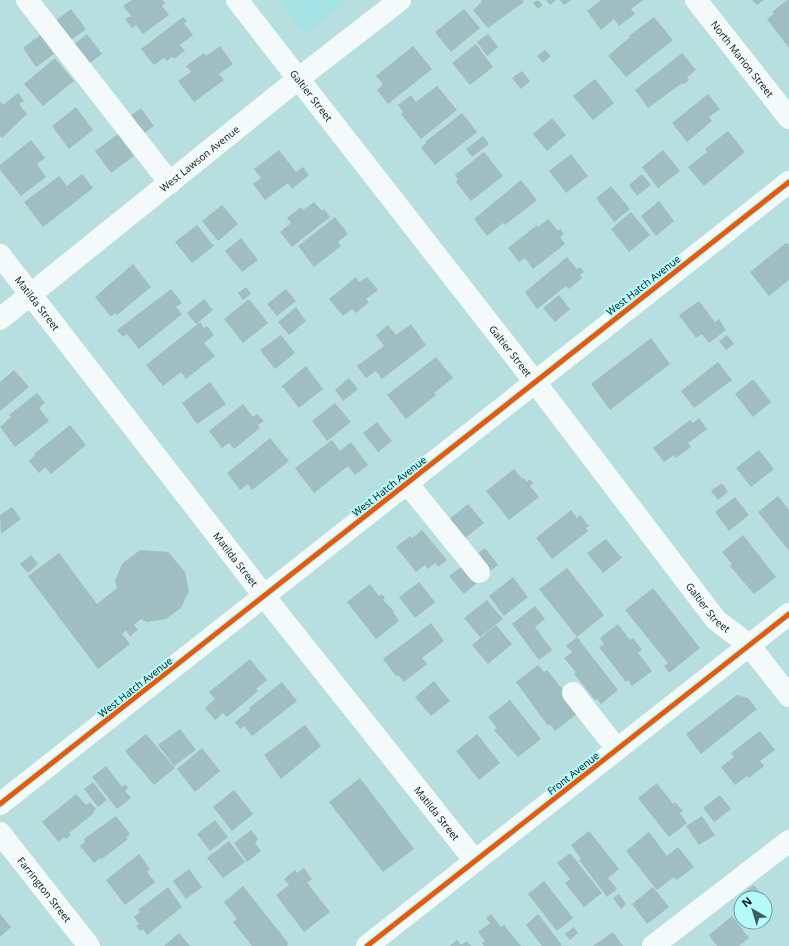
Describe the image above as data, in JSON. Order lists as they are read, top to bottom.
{
  "streets": {
    "street": [
      "North Marion Street",
      "Galtier Street",
      "West Lawson Avenue",
      "West Hatch Avenue",
      "Matilda Street",
      "Front Avenue",
      "Farrington Street"
    ]
  },
  "crossings": [
    ["Galtier Street", "West Lawson Avenue"],
    ["Galtier Street", "West Hatch Avenue"],
    ["Galtier Street", "Front Avenue"],
    ["West Lawson Avenue", "Matilda Street"],
    ["West Hatch Avenue", "Matilda Street"],
    ["Matilda Street", "Front Avenue"]
  ],
  "north": "top left"
}
